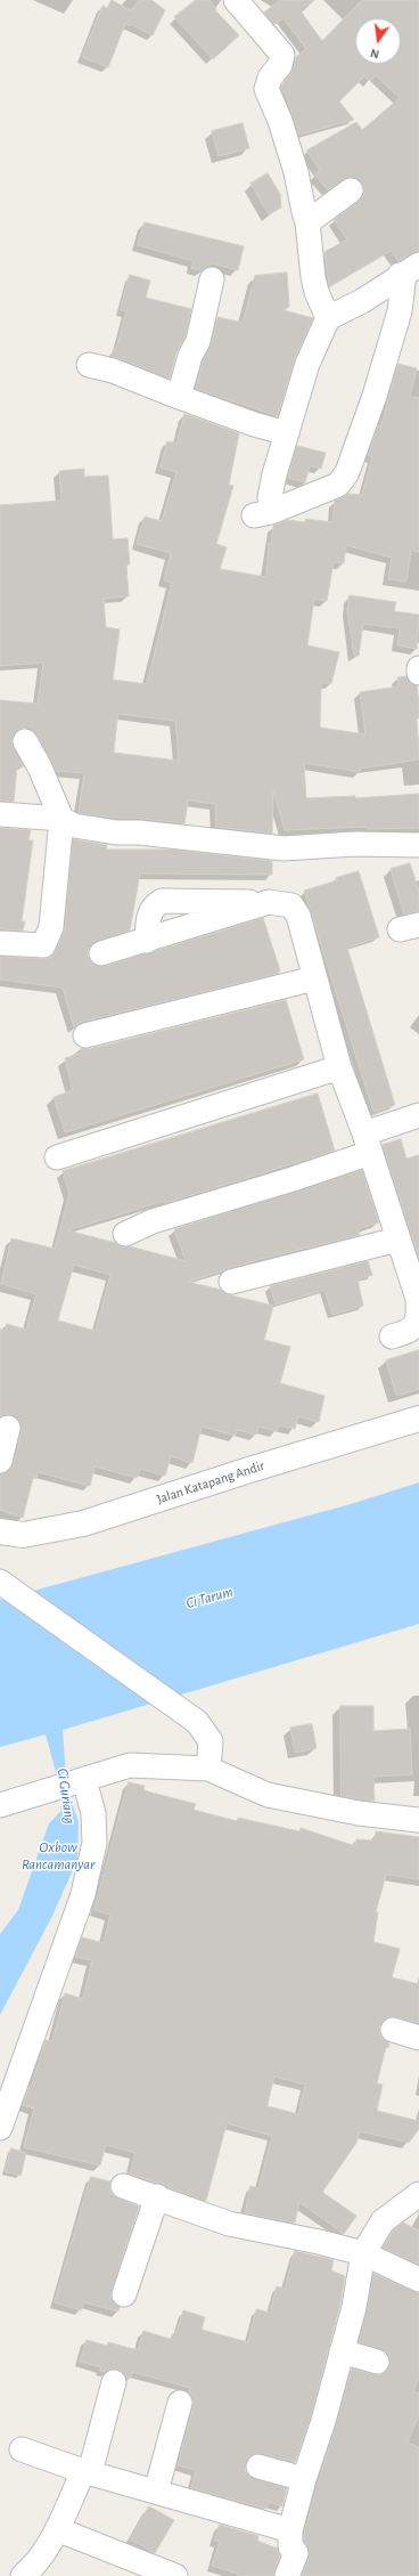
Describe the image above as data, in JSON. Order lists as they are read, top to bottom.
{
  "streets": {
    "street": ["Jalan Katapang Andir"]
  },
  "water": ["Ci Tarum", "Ci Guriang", "Oxbow Rancamanyar"],
  "north": "bottom"
}
